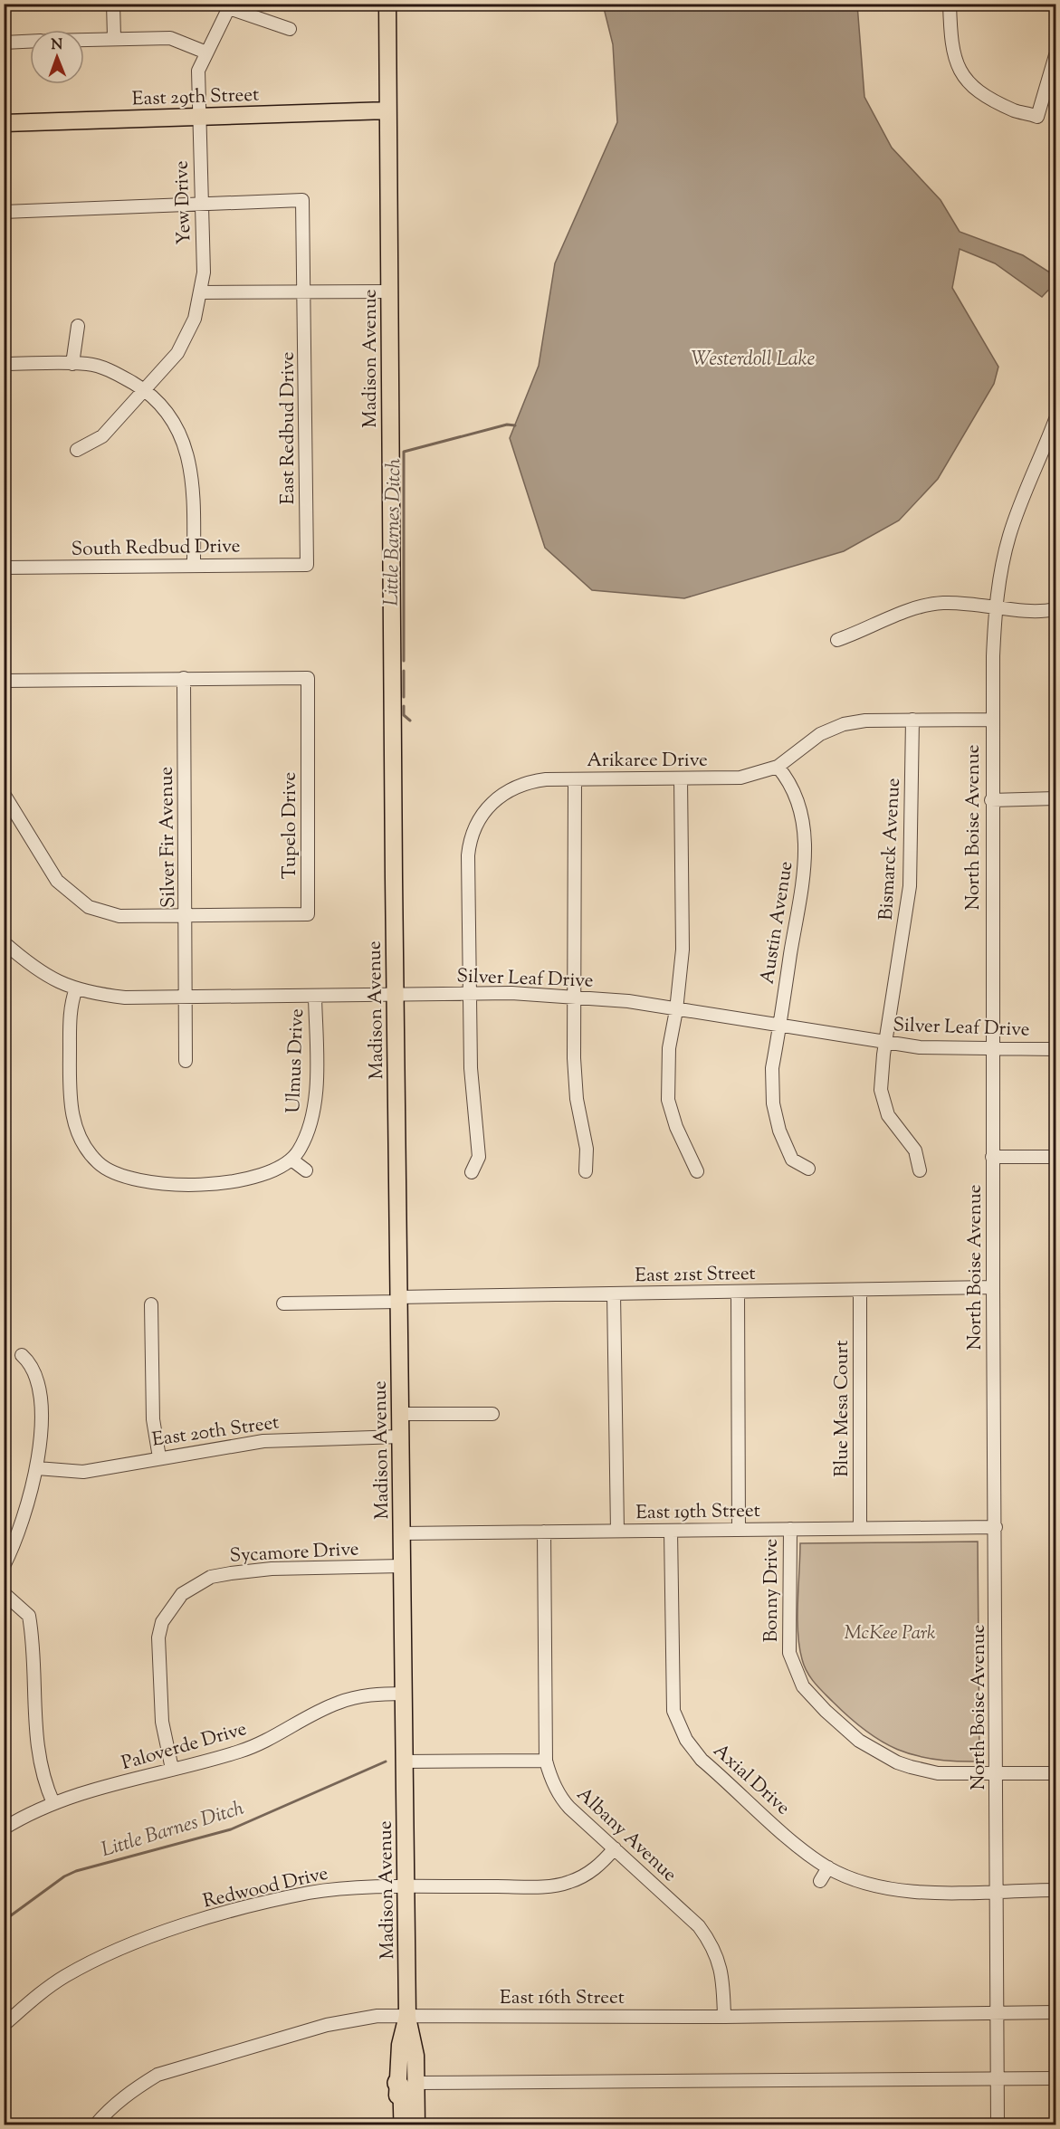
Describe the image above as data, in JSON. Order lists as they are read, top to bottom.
{
  "streets": {
    "main road": ["East 29th Street", "Madison Avenue"],
    "street": [
      "Yew Drive",
      "East Redbud Drive",
      "South Redbud Drive",
      "Arikaree Drive",
      "Tupelo Drive",
      "North Boise Avenue",
      "Silver Fir Avenue",
      "Bismarck Avenue",
      "Austin Avenue",
      "Silver Leaf Drive",
      "Ulmus Drive",
      "East 21st Street",
      "Blue Mesa Court",
      "East 20th Street",
      "East 19th Street",
      "Sycamore Drive",
      "Bonny Drive",
      "Paloverde Drive",
      "Axial Drive",
      "Albany Avenue",
      "Redwood Drive",
      "East 16th Street"
    ]
  },
  "crossings": [
    ["East 29th Street", "Yew Drive"],
    ["East 29th Street", "Madison Avenue"],
    ["Yew Drive", "East Redbud Drive"],
    ["Madison Avenue", "Silver Leaf Drive"],
    ["Madison Avenue", "East 21st Street"],
    ["Madison Avenue", "East 20th Street"],
    ["Madison Avenue", "East 19th Street"],
    ["Madison Avenue", "Sycamore Drive"],
    ["Madison Avenue", "Paloverde Drive"],
    ["Madison Avenue", "Redwood Drive"],
    ["Madison Avenue", "East 16th Street"],
    ["East Redbud Drive", "South Redbud Drive"],
    ["Arikaree Drive", "North Boise Avenue"],
    ["Arikaree Drive", "Bismarck Avenue"],
    ["Arikaree Drive", "Austin Avenue"],
    ["Arikaree Drive", "Silver Leaf Drive"],
    ["Tupelo Drive", "Silver Fir Avenue"],
    ["North Boise Avenue", "Silver Leaf Drive"],
    ["North Boise Avenue", "East 21st Street"],
    ["North Boise Avenue", "East 19th Street"],
    ["North Boise Avenue", "Bonny Drive"],
    ["North Boise Avenue", "Axial Drive"],
    ["North Boise Avenue", "East 16th Street"],
    ["Silver Fir Avenue", "Silver Leaf Drive"],
    ["Bismarck Avenue", "Silver Leaf Drive"],
    ["Austin Avenue", "Silver Leaf Drive"],
    ["Silver Leaf Drive", "Ulmus Drive"],
    ["East 21st Street", "Blue Mesa Court"],
    ["Blue Mesa Court", "East 19th Street"],
    ["East 19th Street", "Bonny Drive"],
    ["East 19th Street", "Axial Drive"],
    ["East 19th Street", "Albany Avenue"],
    ["Sycamore Drive", "Paloverde Drive"],
    ["Albany Avenue", "Redwood Drive"],
    ["Albany Avenue", "East 16th Street"]
  ],
  "water": ["Westerdoll Lake", "Little Barnes Ditch"],
  "parks": ["McKee Park"],
  "north": "top"
}
